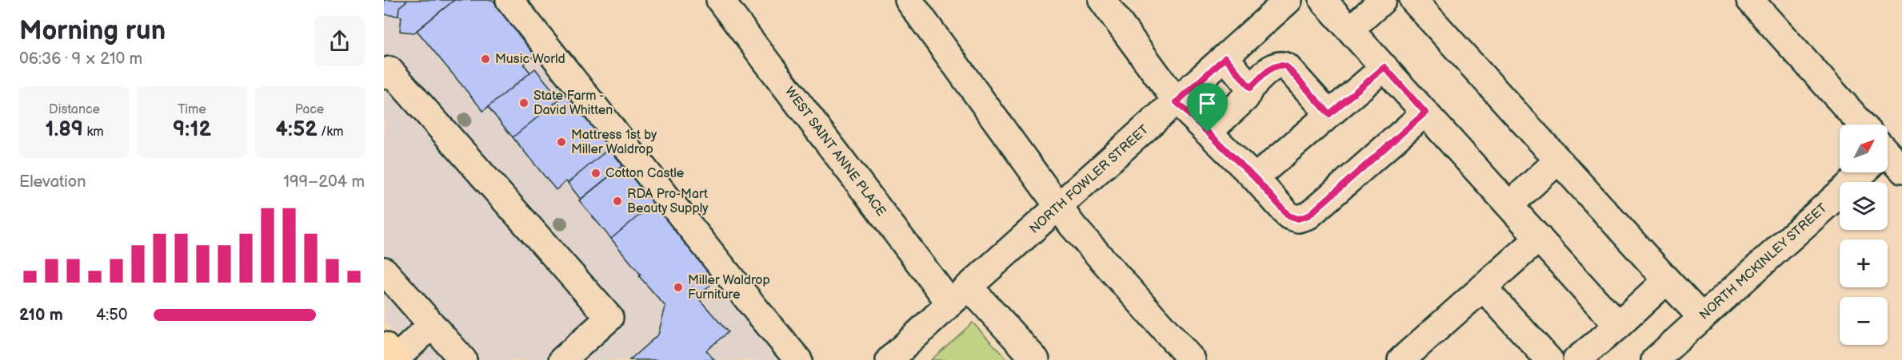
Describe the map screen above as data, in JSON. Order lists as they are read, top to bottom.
{
  "streets": {
    "street": ["WEST SAINT ANNE PLACE", "NORTH FOWLER STREET", "NORTH MCKINLEY STREET"]
  },
  "crossings": [
    ["WEST SAINT ANNE PLACE", "NORTH FOWLER STREET"]
  ],
  "places": [
    "Music World",
    "State Farm - David Whitten",
    "Mattress 1st by Miller Waldrop",
    "Cotton Castle",
    "RDA Pro-Mart Beauty Supply",
    "Miller Waldrop Furniture"
  ],
  "north": "top right",
  "page": {
    "heading": ["Morning run", "06:36 · 9 × 210 m"],
    "stats": [
      ["Distance", "1.89 km"],
      ["Time", "9:12"],
      ["Pace", "4:52 /km"]
    ],
    "map_buttons": ["+", "−"],
    "chart": ["Elevation", "199–204 m"],
    "list": [
      {
        "name": "210 m",
        "note": "4:50"
      }
    ]
  }
}
